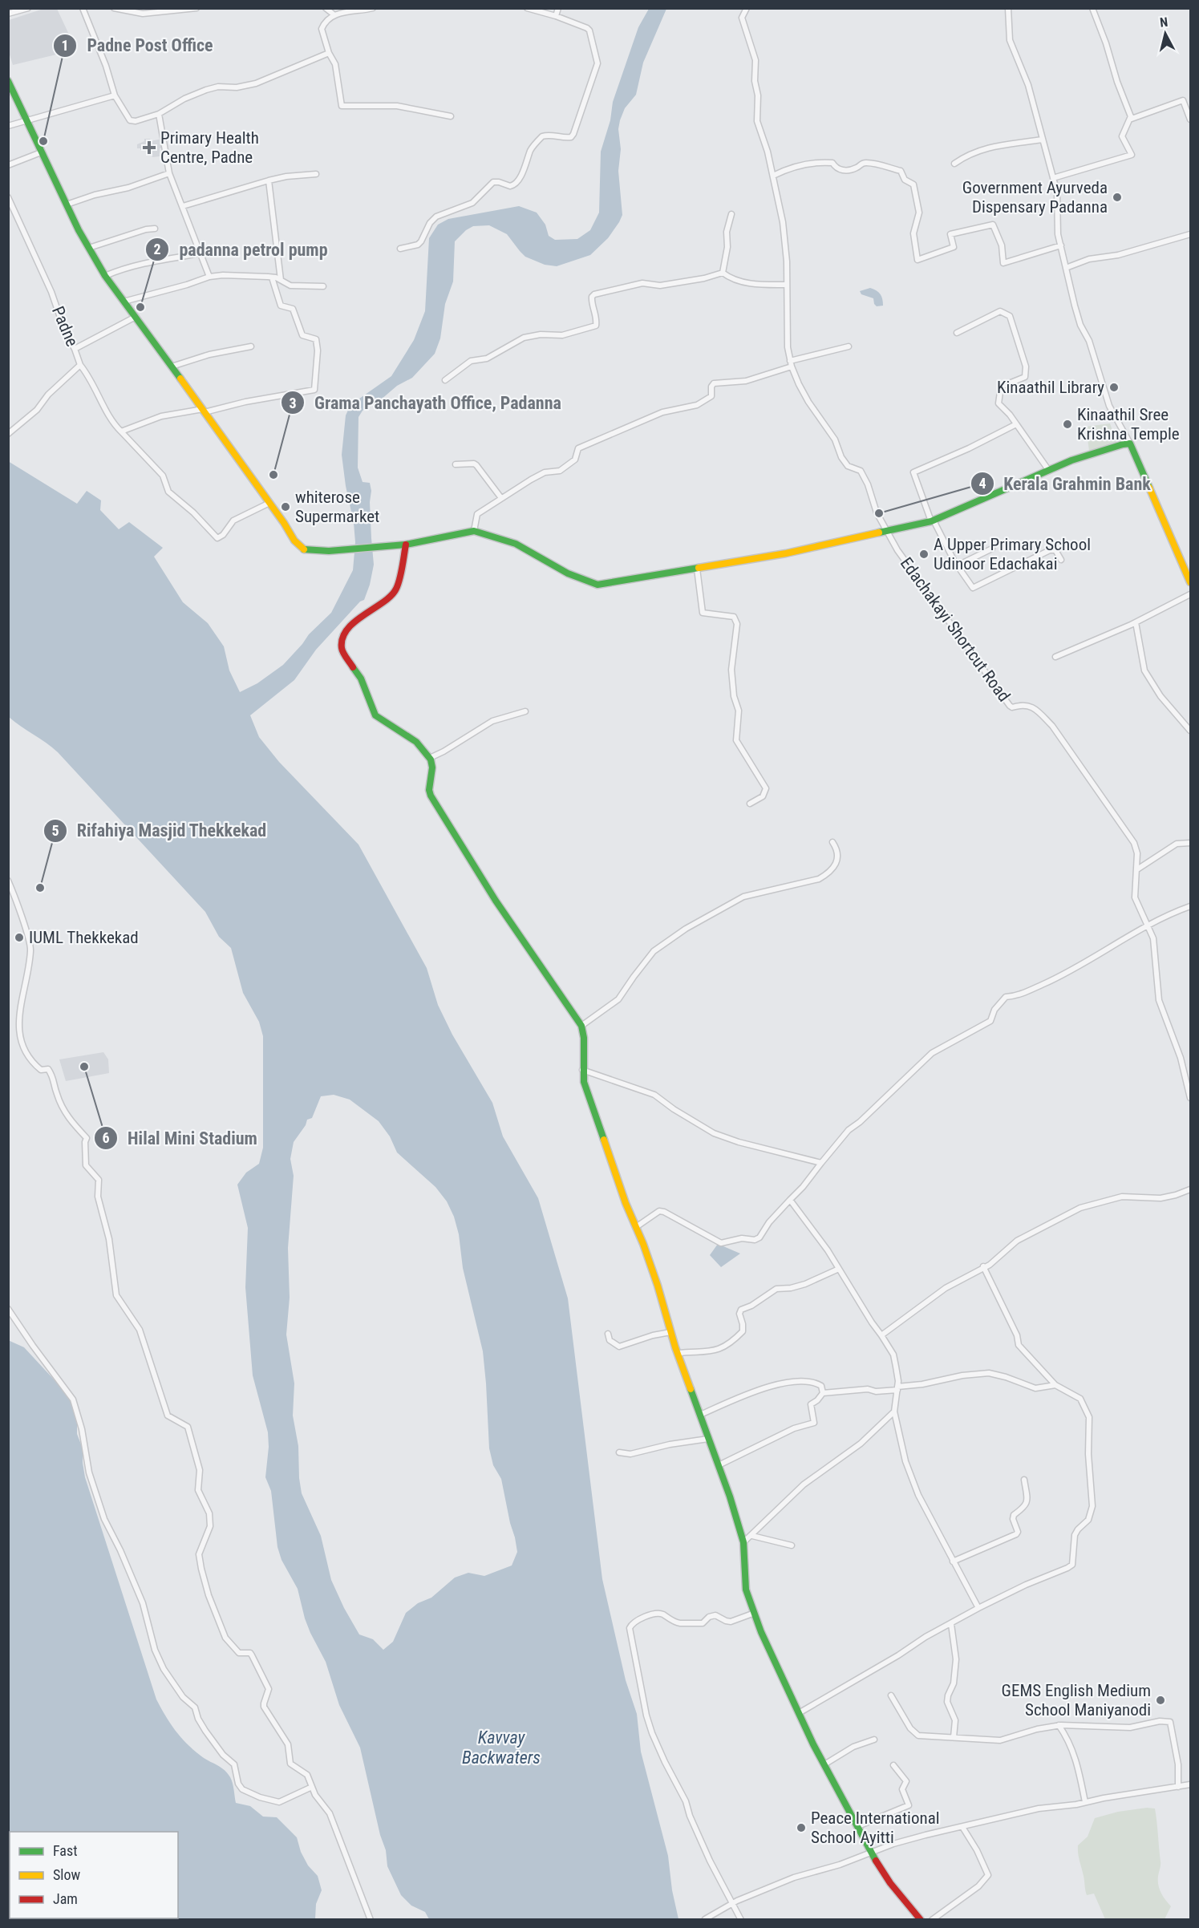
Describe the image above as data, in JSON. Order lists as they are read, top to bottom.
{
  "streets": {
    "street": ["Padne", "Edachakayi Shortcut Road"]
  },
  "water": ["Kavvay Backwaters"],
  "places": {
    "other": [
      "Padne Post Office",
      "Government Ayurveda Dispensary Padanna",
      "padanna petrol pump",
      "Kinaathil Library",
      "Kinaathil Sree Krishna Temple",
      "Grama Panchayath Office, Padanna",
      "whiterose Supermarket",
      "Kerala Grahmin Bank",
      "A Upper Primary School Udinoor Edachakai",
      "Rifahiya Masjid Thekkekad",
      "IUML Thekkekad",
      "Hilal Mini Stadium",
      "GEMS English Medium School Maniyanodi",
      "Peace International School Ayitti"
    ],
    "health": ["Primary Health Centre, Padne"]
  },
  "legend": ["Fast", "Slow", "Jam"],
  "north": "top"
}
